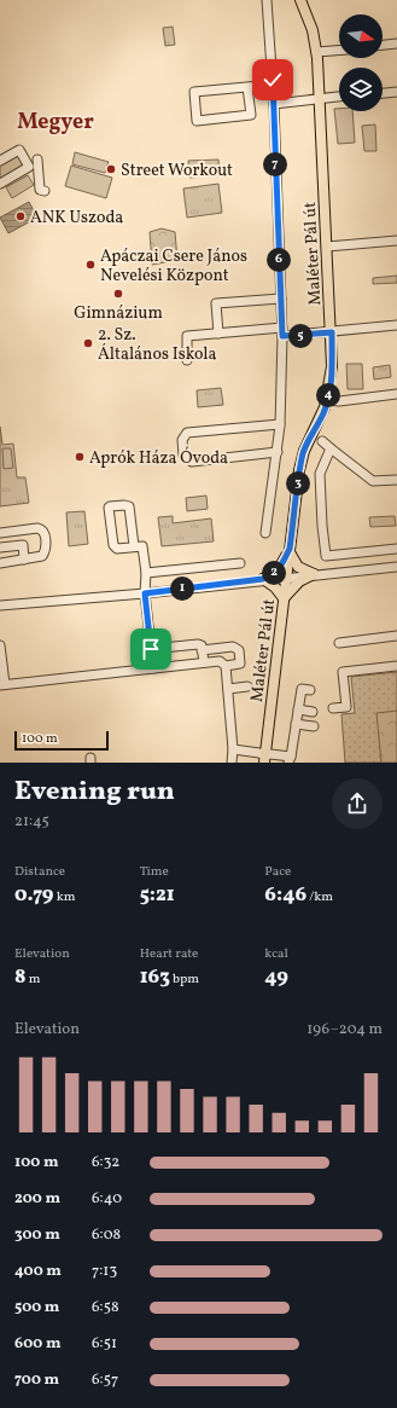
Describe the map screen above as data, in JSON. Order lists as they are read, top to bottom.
{
  "streets": {
    "main road": ["Maléter Pál út"]
  },
  "districts": ["Megyer"],
  "places": [
    "Street Workout",
    "ANK Uszoda",
    "Apáczai Csere János Nevelési Központ",
    "Gimnázium",
    "2. Sz. Általános Iskola",
    "Aprók Háza Óvoda"
  ],
  "scale_bar": "100 m",
  "north": "right",
  "page": {
    "pins": [
      "7",
      "6",
      "5",
      "4",
      "3",
      "2",
      "1"
    ],
    "scale": "100 m",
    "heading": ["Evening run", "21:45"],
    "stats": [
      ["Distance", "0.79 km"],
      ["Time", "5:21"],
      ["Pace", "6:46 /km"],
      ["Elevation", "8 m"],
      ["Heart rate", "163 bpm"],
      ["kcal", "49"]
    ],
    "chart": ["Elevation", "196–204 m"],
    "list": [
      {
        "name": "100 m",
        "note": "6:32"
      },
      {
        "name": "200 m",
        "note": "6:40"
      },
      {
        "name": "300 m",
        "note": "6:08"
      },
      {
        "name": "400 m",
        "note": "7:13"
      },
      {
        "name": "500 m",
        "note": "6:58"
      },
      {
        "name": "600 m",
        "note": "6:51"
      },
      {
        "name": "700 m",
        "note": "6:57"
      }
    ]
  }
}
